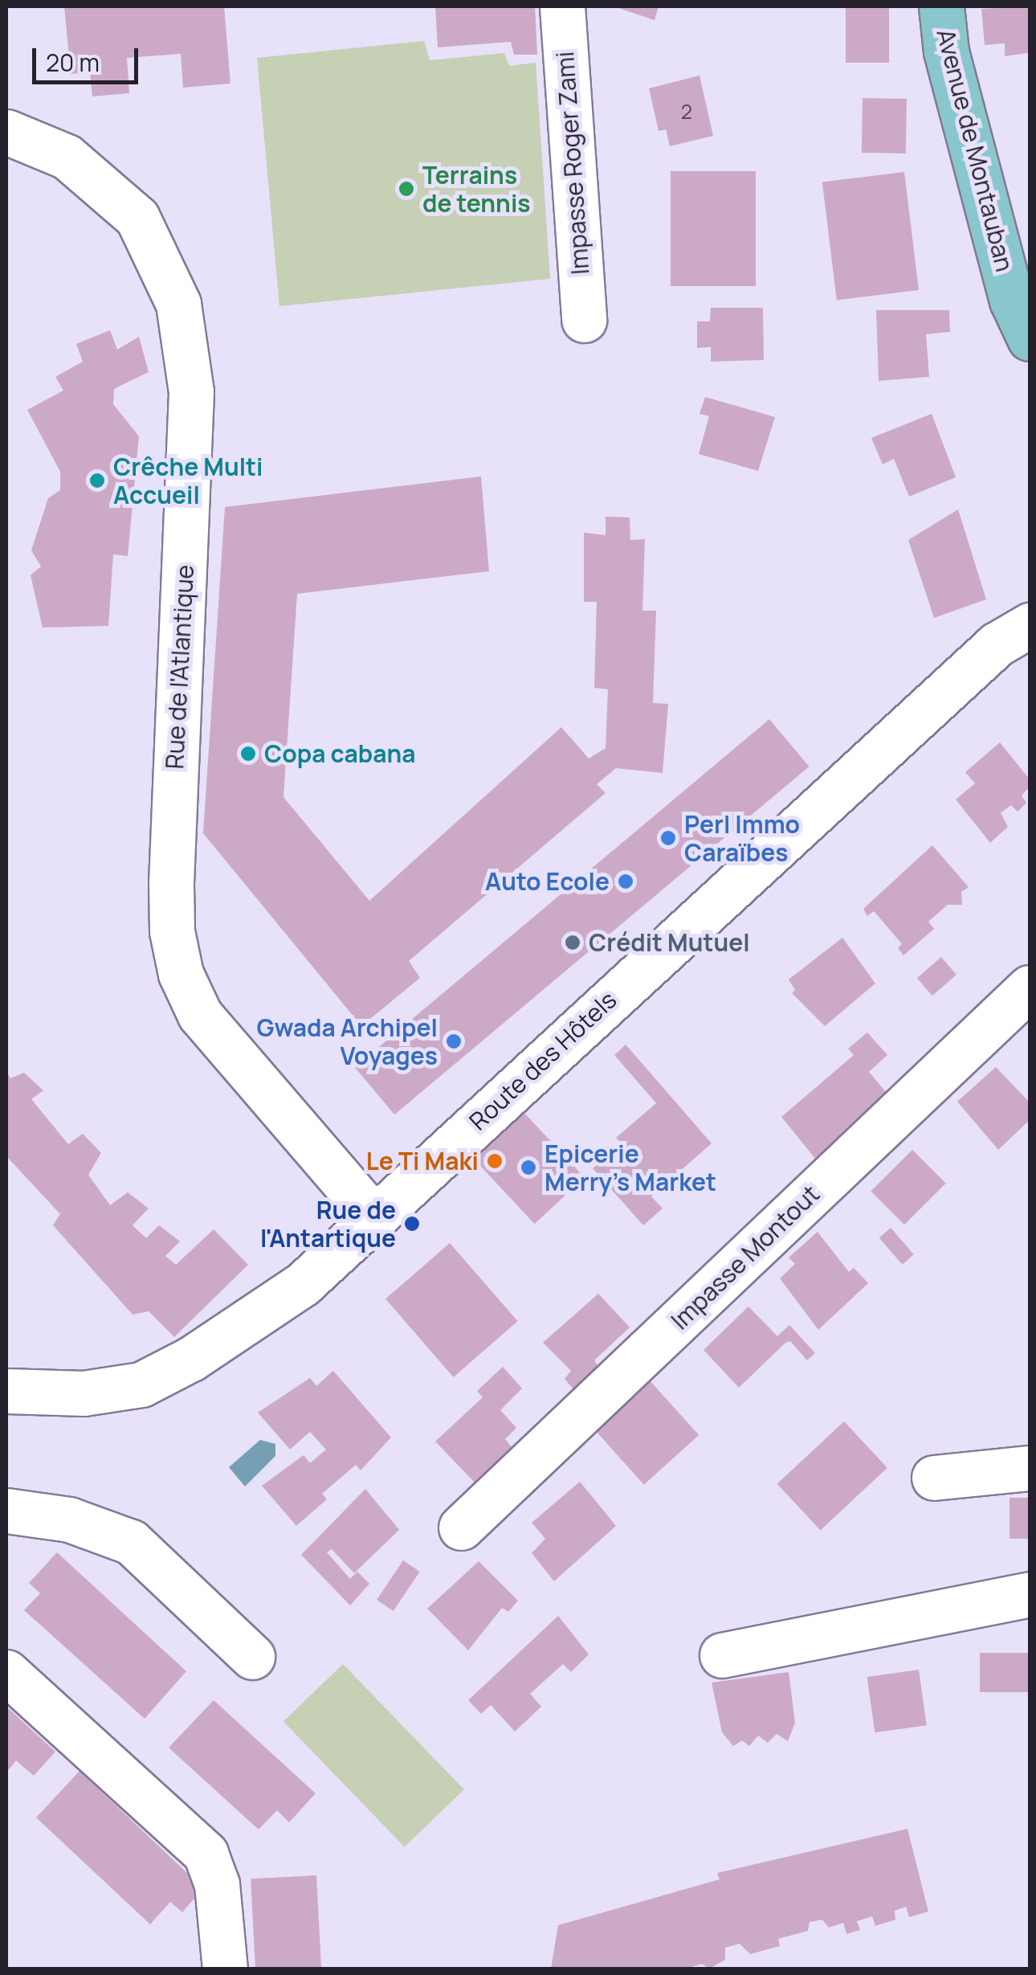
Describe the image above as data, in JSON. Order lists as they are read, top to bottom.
{
  "streets": {
    "main road": ["Avenue de Montauban"],
    "street": [
      "Impasse Roger Zami",
      "Rue de l'Atlantique",
      "Route des Hôtels",
      "Impasse Montout"
    ]
  },
  "crossings": [
    ["Rue de l'Atlantique", "Route des Hôtels"]
  ],
  "places": [
    "Terrains de tennis",
    "Crêche Multi Accueil",
    "Copa cabana",
    "Perl Immo Caraïbes",
    "Auto Ecole",
    "Crédit Mutuel",
    "Gwada Archipel Voyages",
    "Le Ti Maki",
    "Epicerie Merry's Market",
    "Rue de l'Antartique"
  ],
  "house_numbers": ["2"],
  "scale_bar": "20 m"
}
